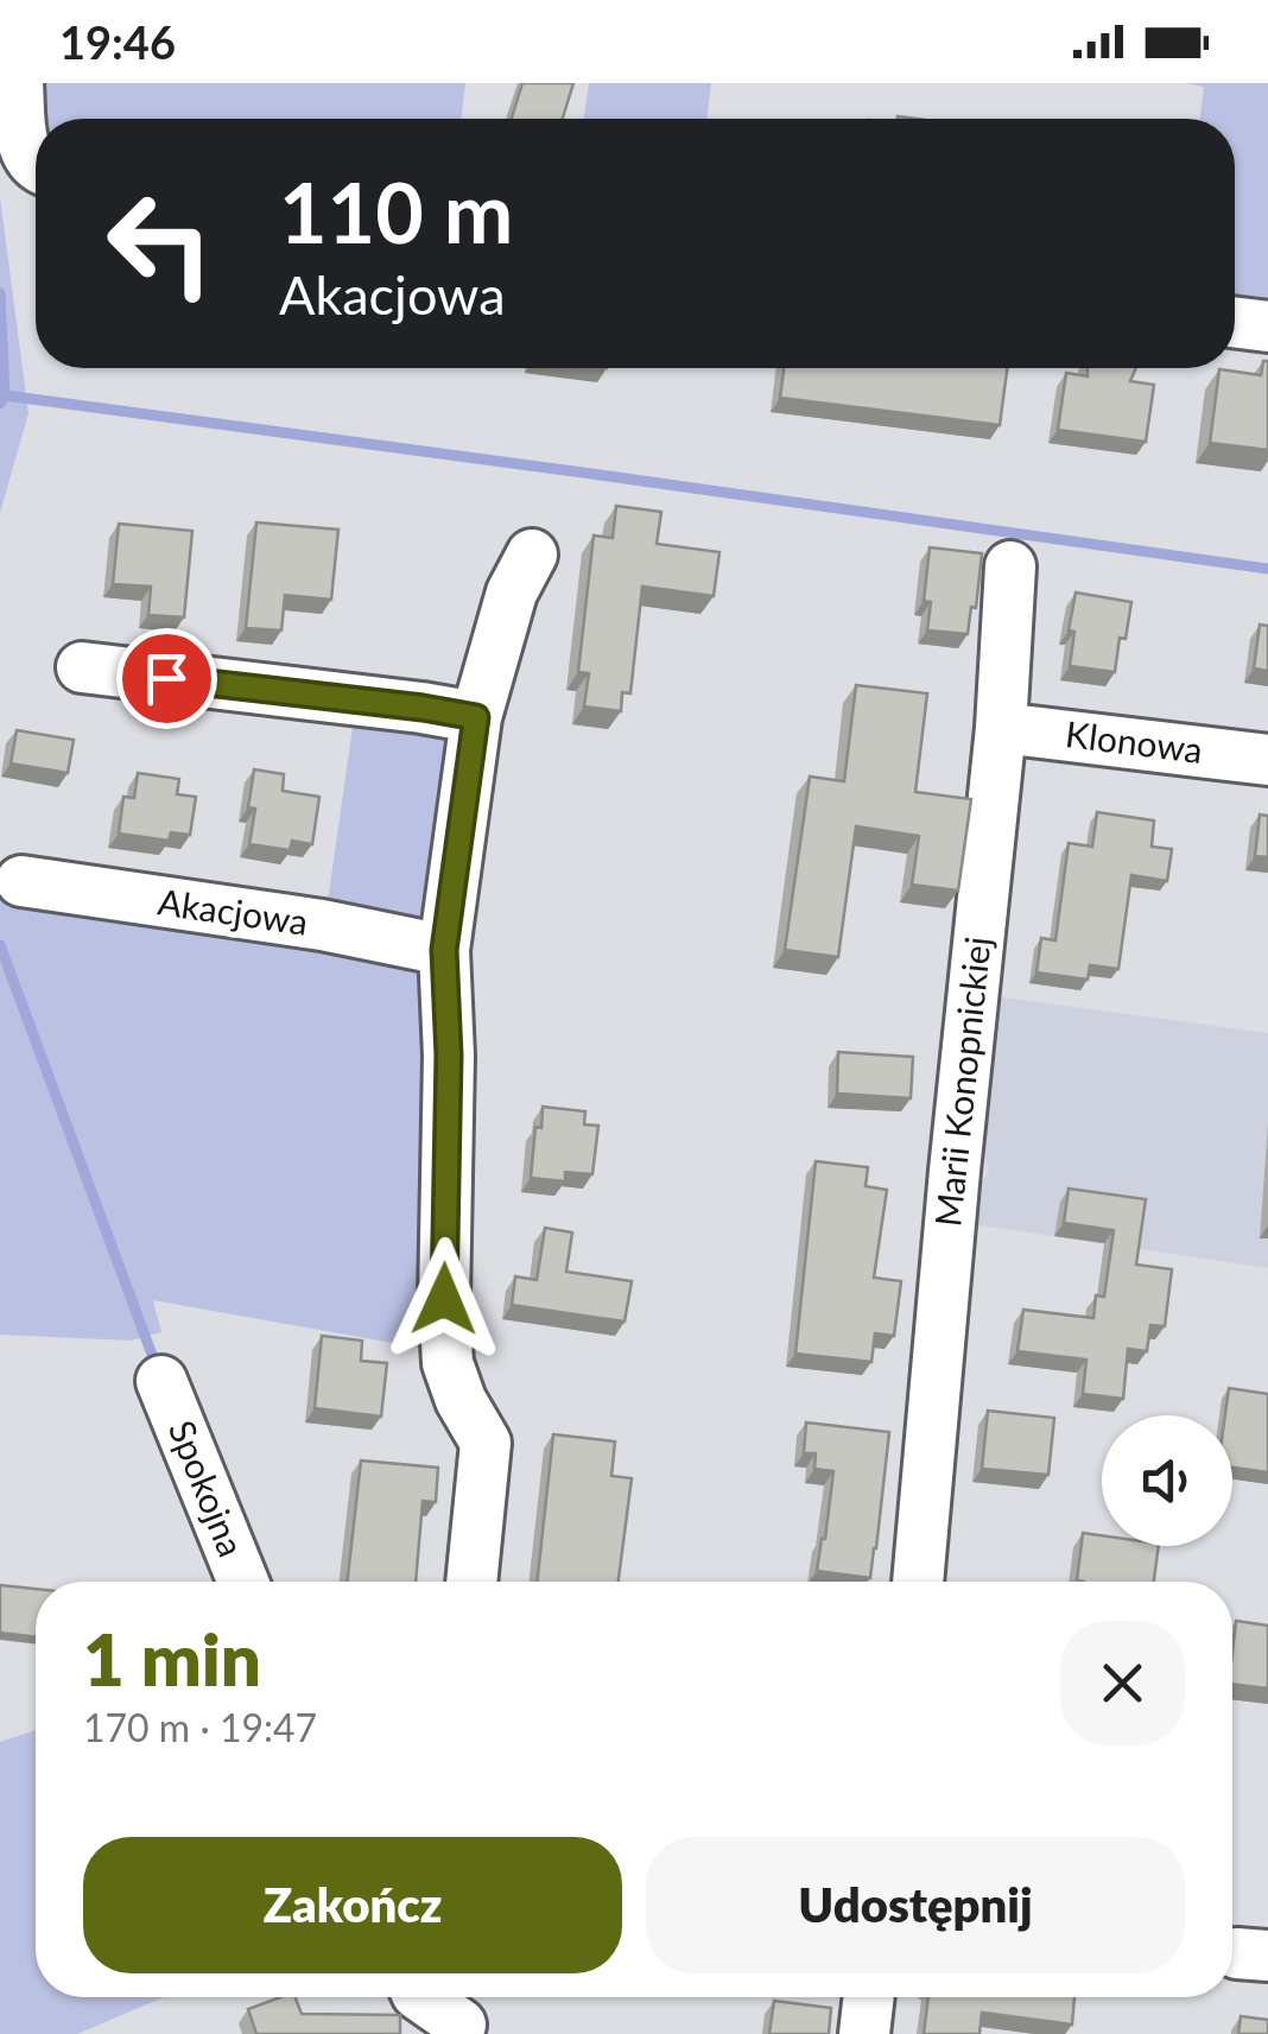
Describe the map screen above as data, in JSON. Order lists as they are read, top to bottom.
{
  "streets": {
    "street": [
      "Klonowa",
      "Akacjowa",
      "Marii Konopnickiej",
      "Spokojna"
    ]
  },
  "crossings": [
    ["Klonowa", "Marii Konopnickiej"]
  ],
  "page": {
    "status": "19:46",
    "turn": ["110 m", "Akacjowa"],
    "heading": ["1 min", "170 m · 19:47"],
    "buttons": ["Zakończ", "Udostępnij"]
  }
}
